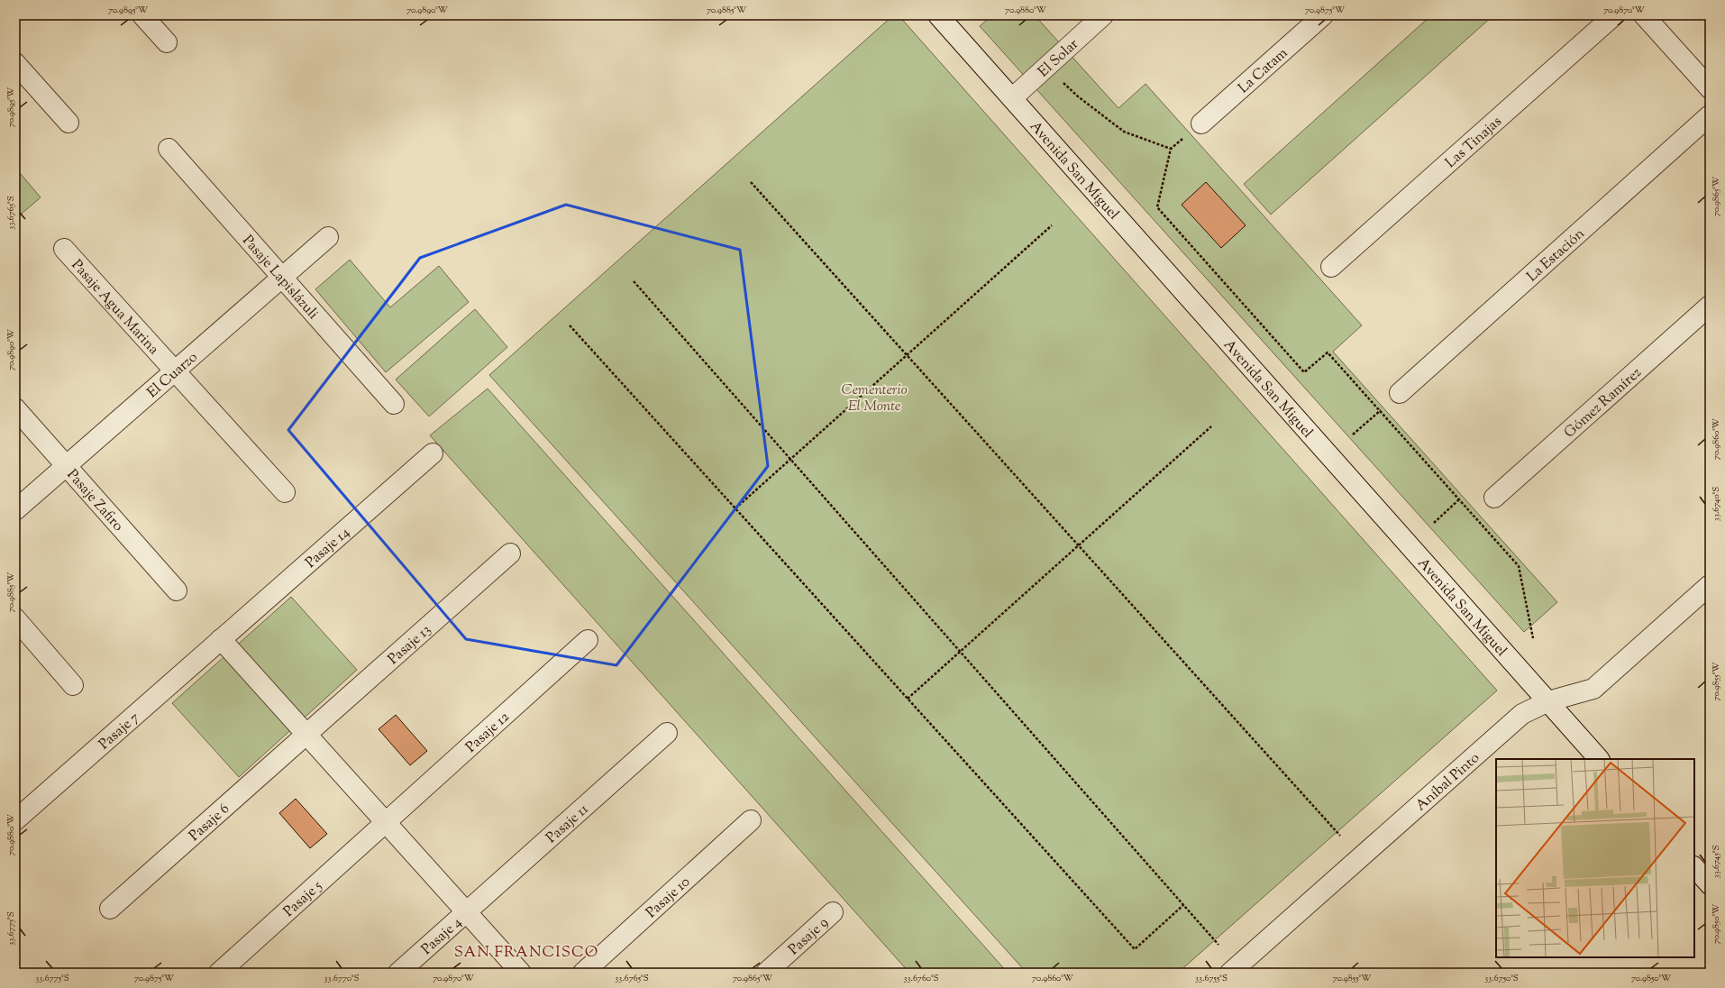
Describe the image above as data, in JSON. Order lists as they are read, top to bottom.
{
  "streets": {
    "street": [
      "El Solar",
      "La Catam",
      "Las Tinajas",
      "Avenida San Miguel",
      "La Estación",
      "Pasaje Lapislázuli",
      "Pasaje Agua Marina",
      "El Cuarzo",
      "Gómez Ramírez",
      "Pasaje Zafiro",
      "Pasaje 14",
      "Pasaje 13",
      "Pasaje 7",
      "Pasaje 12",
      "Aníbal Pinto",
      "Pasaje 6",
      "Pasaje 11",
      "Pasaje 10",
      "Pasaje 5",
      "Pasaje 4",
      "Pasaje 9"
    ]
  },
  "crossings": [
    ["El Solar", "Avenida San Miguel"],
    ["Avenida San Miguel", "Aníbal Pinto"],
    ["Pasaje Lapislázuli", "El Cuarzo"],
    ["Pasaje Agua Marina", "El Cuarzo"],
    ["El Cuarzo", "Pasaje Zafiro"],
    ["Pasaje 14", "Pasaje 7"],
    ["Pasaje 13", "Pasaje 6"],
    ["Pasaje 12", "Pasaje 5"],
    ["Pasaje 11", "Pasaje 4"]
  ],
  "districts": ["SAN FRANCISCO"],
  "parks": ["Cementerio El Monte"],
  "coordinates": [
    "70.9895°W",
    "70.9890°W",
    "70.9885°W",
    "70.9880°W",
    "70.9875°W",
    "70.9870°W",
    "70.9865°W",
    "33.6765°S",
    "70.9860°W",
    "33.6740°S",
    "70.9855°W",
    "33.6745°S",
    "70.9850°W",
    "33.6775°S",
    "33.6770°S",
    "33.6760°S",
    "33.6755°S",
    "33.6750°S"
  ]
}
